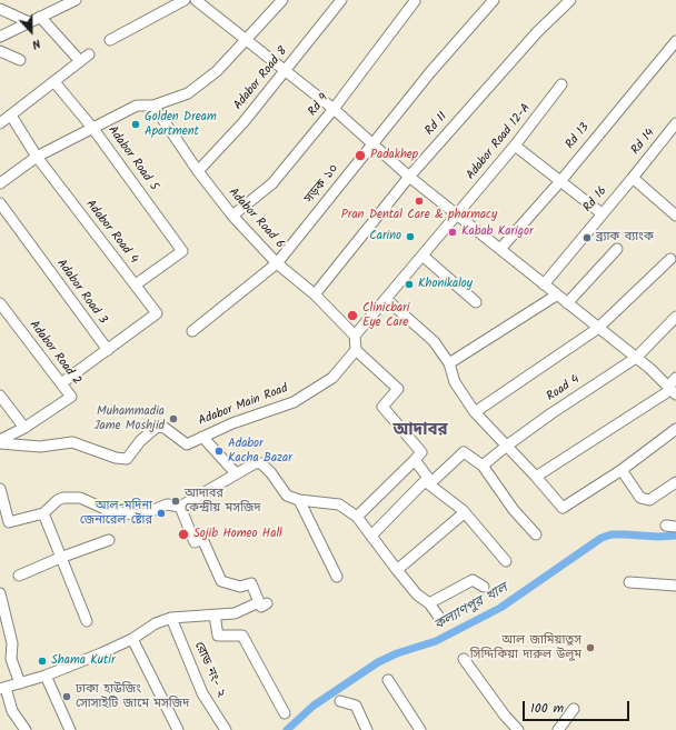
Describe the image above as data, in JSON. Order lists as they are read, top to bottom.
{
  "streets": {
    "street": [
      "Adabor Road 8",
      "Rd 9",
      "Rd 11",
      "Rd 13",
      "Adabor Road 12-A",
      "Rd 14",
      "Adabor Road 5",
      "সড়ক ১০",
      "Rd 16",
      "Adabor Road 6",
      "Adabor Road 4",
      "Adabor Road 3",
      "Adabor Road 2",
      "Road 4",
      "Adabor Main Road",
      "রোড নং- ২"
    ]
  },
  "crossings": [
    ["Adabor Road 8", "Adabor Road 6"],
    ["Rd 9", "Adabor Road 6"],
    ["Rd 11", "Adabor Road 6"],
    ["Rd 14", "Rd 16"],
    ["Adabor Road 5", "Adabor Road 4"],
    ["সড়ক ১০", "Adabor Road 6"],
    ["Adabor Road 4", "Adabor Road 3"],
    ["Adabor Road 2", "Adabor Main Road"]
  ],
  "districts": ["আদাবর"],
  "water": ["কল্যাণপুর খাল"],
  "places": [
    "Golden Dream Apartment",
    "Padakhep",
    "Pran Dental Care & pharmacy",
    "Kabab Karigor",
    "Carino",
    "ব্র্যাক ব্যাংক",
    "Khonikaloy",
    "Clinicbari Eye Care",
    "Muhammadia Jame Moshjid",
    "Adabor Kacha Bazar",
    "আদাবর কেন্দ্রীয় মসজিদ",
    "আল-মদিনা জেনারেল ষ্টোর",
    "Sojib Homeo Hall",
    "আল জামিয়াতুস সিদ্দিকিয়া দারুল উলুম",
    "Shama Kutir",
    "ঢাকা হাউজিং সোসাইটি জামে মসজিদ"
  ],
  "scale_bar": "100 m",
  "north": "bottom"
}
